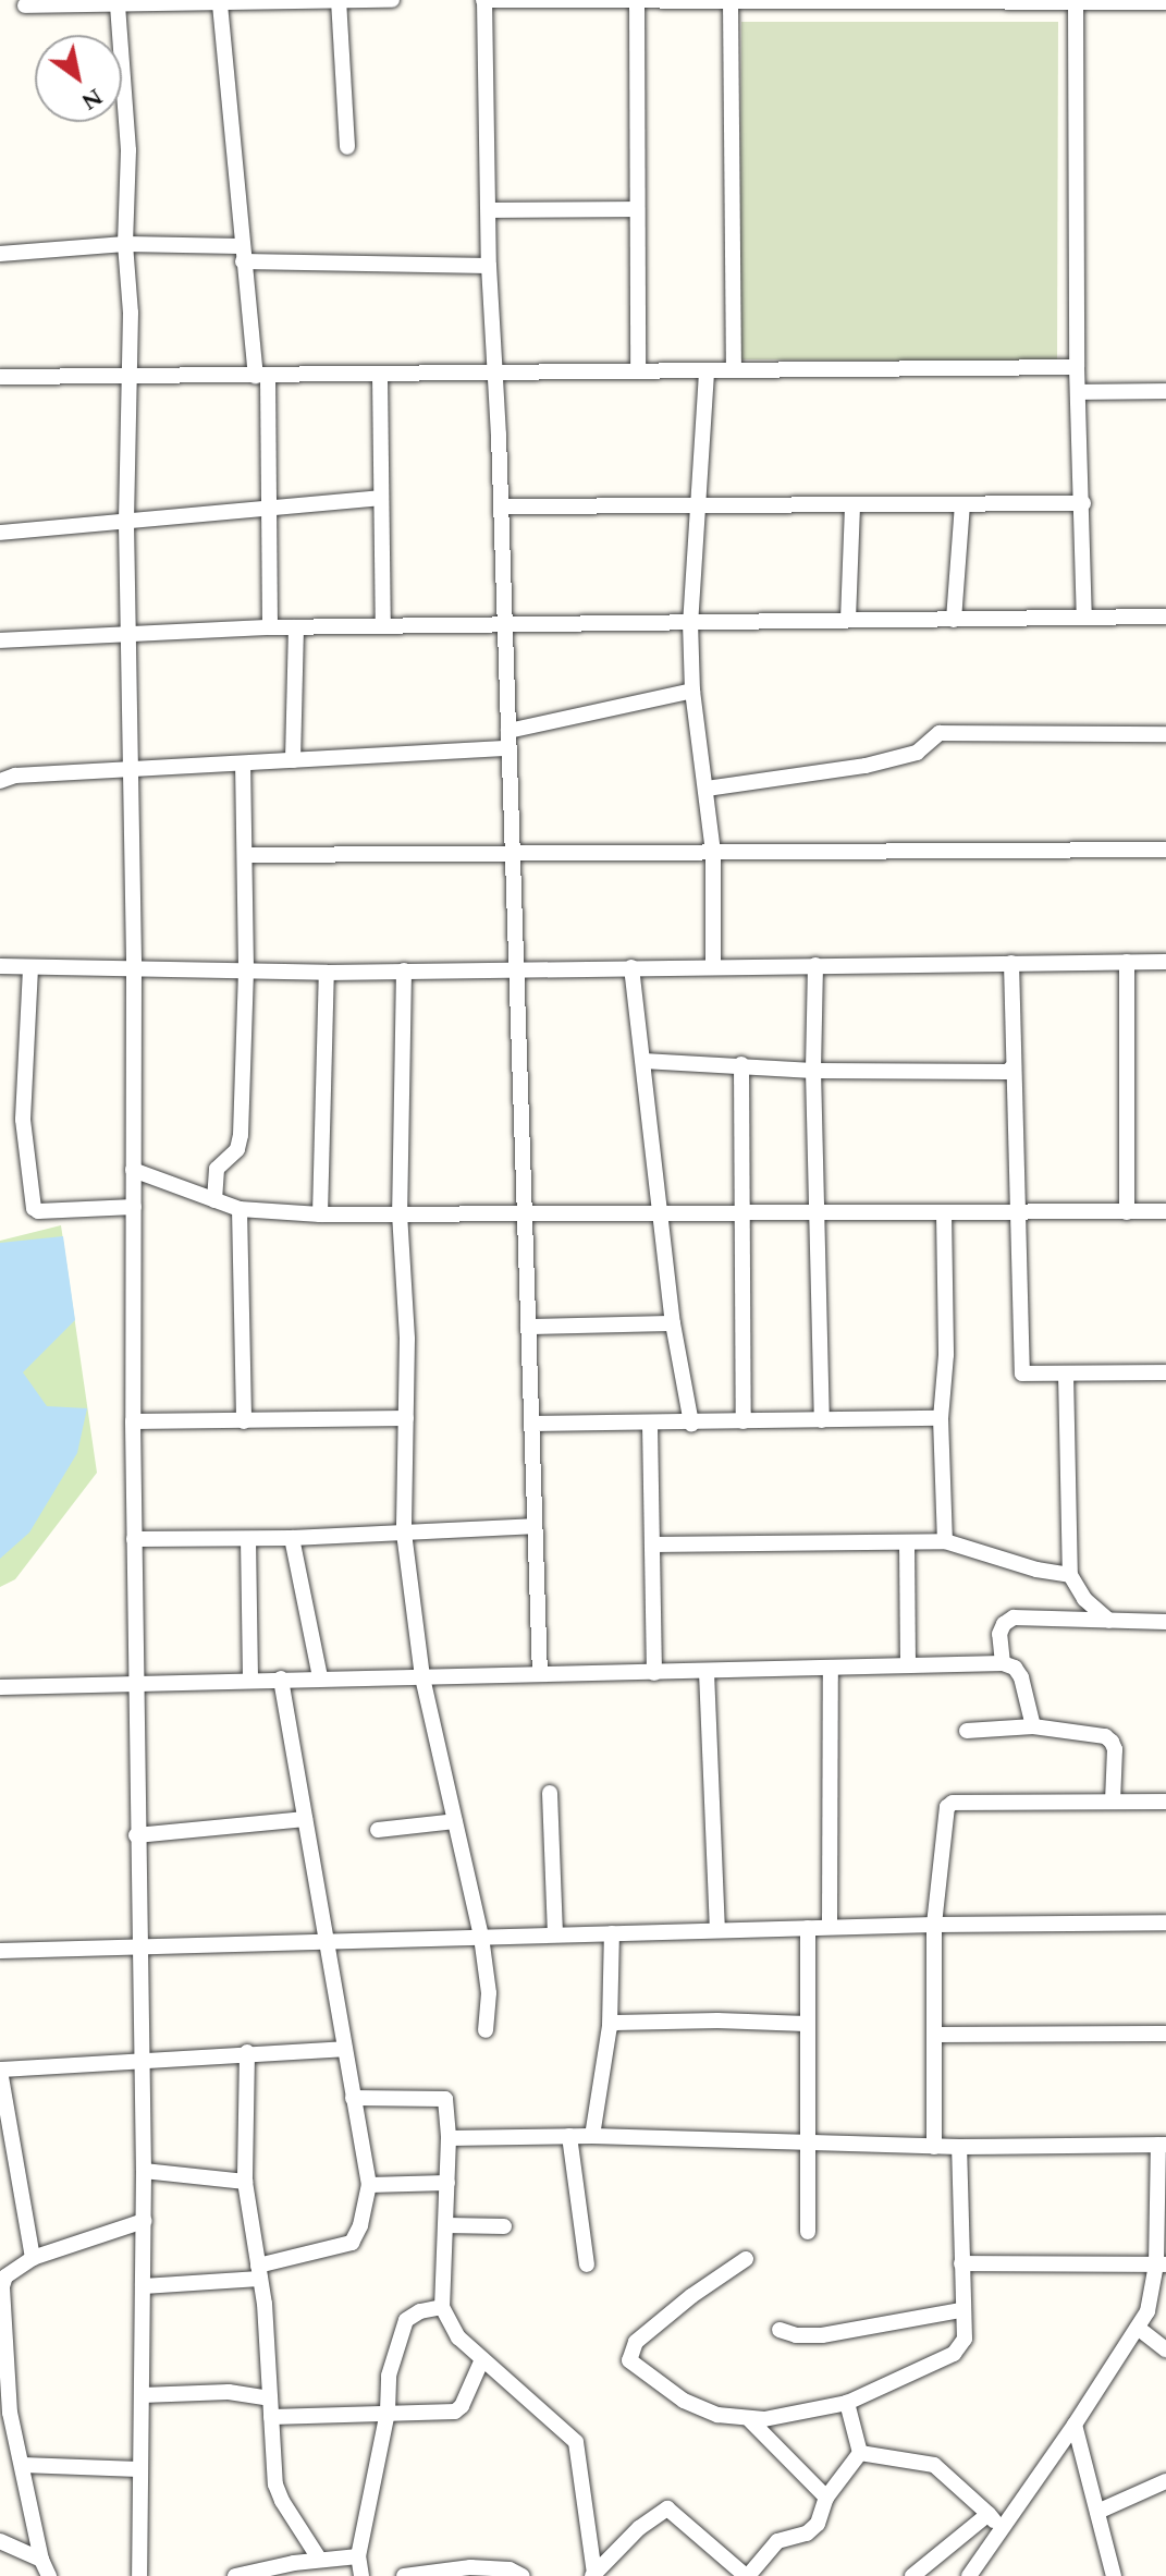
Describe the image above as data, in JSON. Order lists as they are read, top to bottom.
{
  "north": "bottom right"
}
